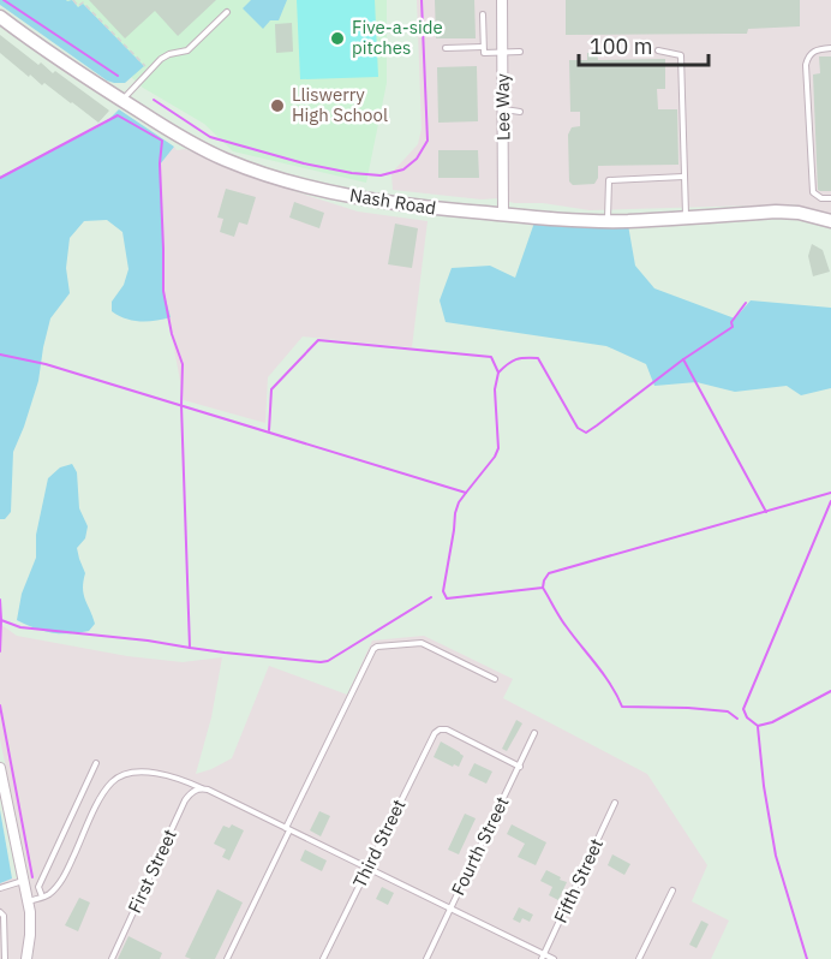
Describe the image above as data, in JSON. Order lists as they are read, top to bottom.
{
  "streets": {
    "street": ["Lee Way", "Nash Road"],
    "lane": [
      "Third Street",
      "Fourth Street",
      "First Street",
      "Fifth Street"
    ]
  },
  "crossings": [
    ["Lee Way", "Nash Road"],
    ["Third Street", "Fourth Street"]
  ],
  "places": ["Five-a-side pitches", "Lliswerry High School"],
  "scale_bar": "100 m"
}
